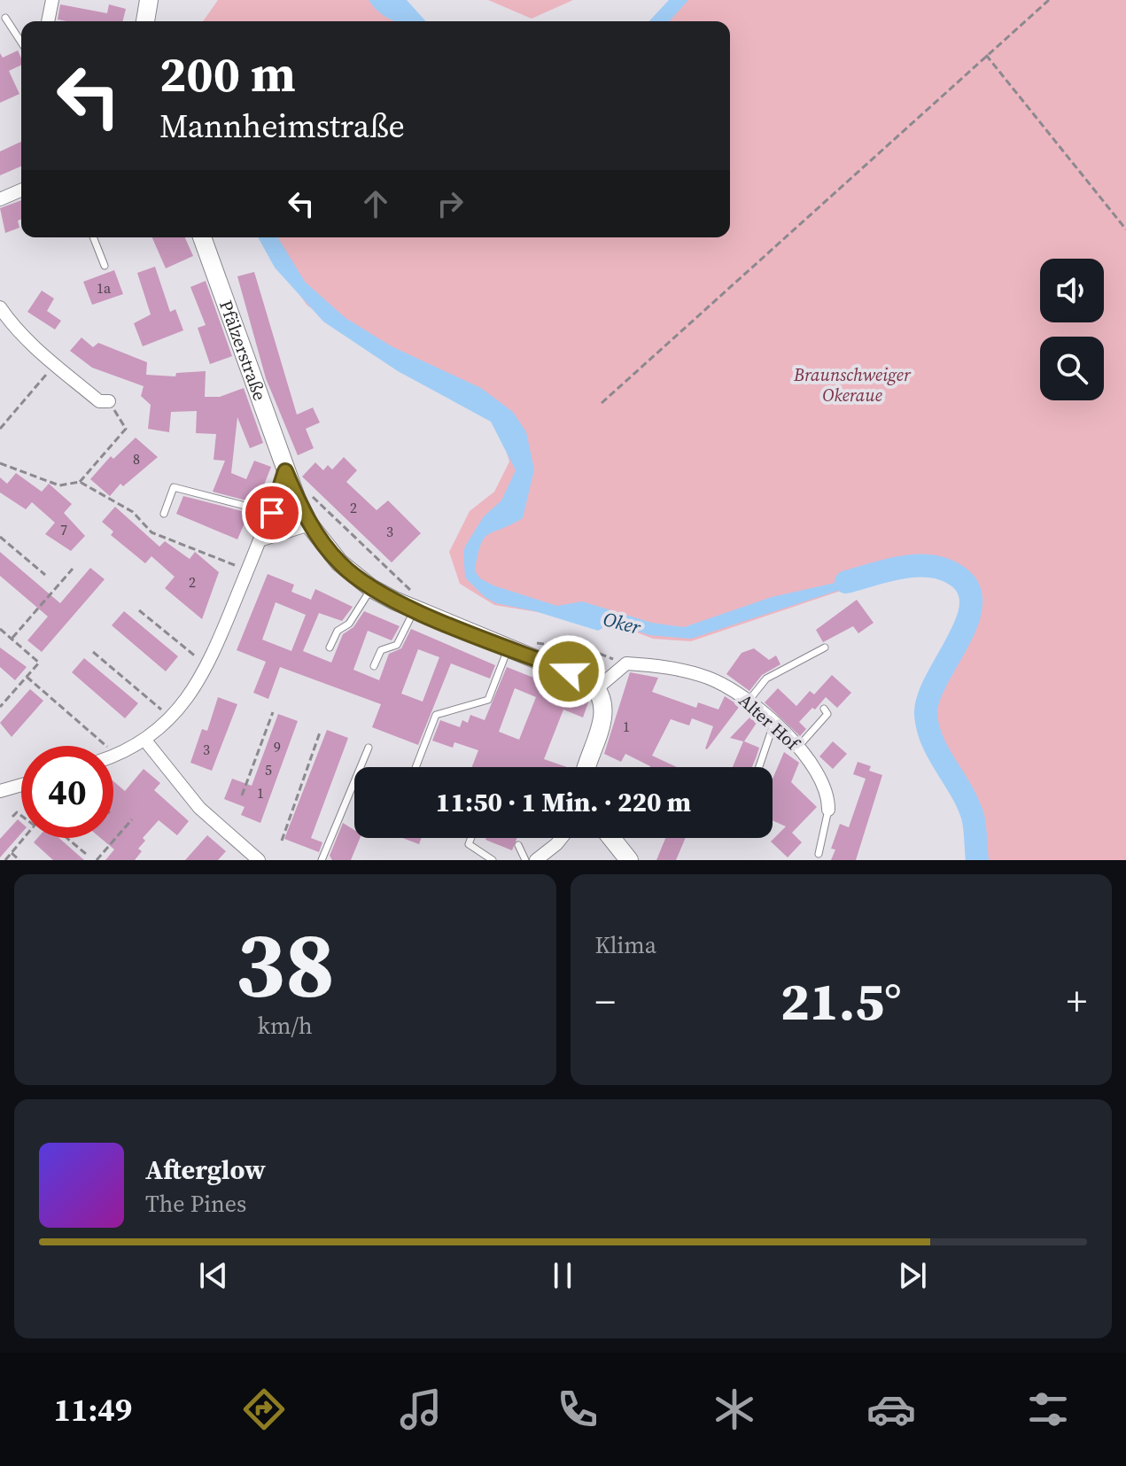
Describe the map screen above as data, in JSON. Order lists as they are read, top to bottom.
{
  "streets": {
    "street": ["Pfälzerstraße", "Alter Hof"]
  },
  "water": ["Oker"],
  "parks": ["Braunschweiger Okeraue"],
  "house_numbers": [
    "1a",
    "8",
    "2",
    "7",
    "3",
    "2",
    "1",
    "9",
    "3",
    "5",
    "1"
  ],
  "page": {
    "turn": ["200 m", "Mannheimstraße"],
    "limit": "40",
    "trip": "11:50 · 1 Min. · 220 m",
    "tile": [
      ["38", "km/h"],
      "Klima"
    ],
    "heat": ["−", "21.5°", "+"],
    "song": ["Afterglow", "The Pines"],
    "tabs": "11:49"
  }
}
